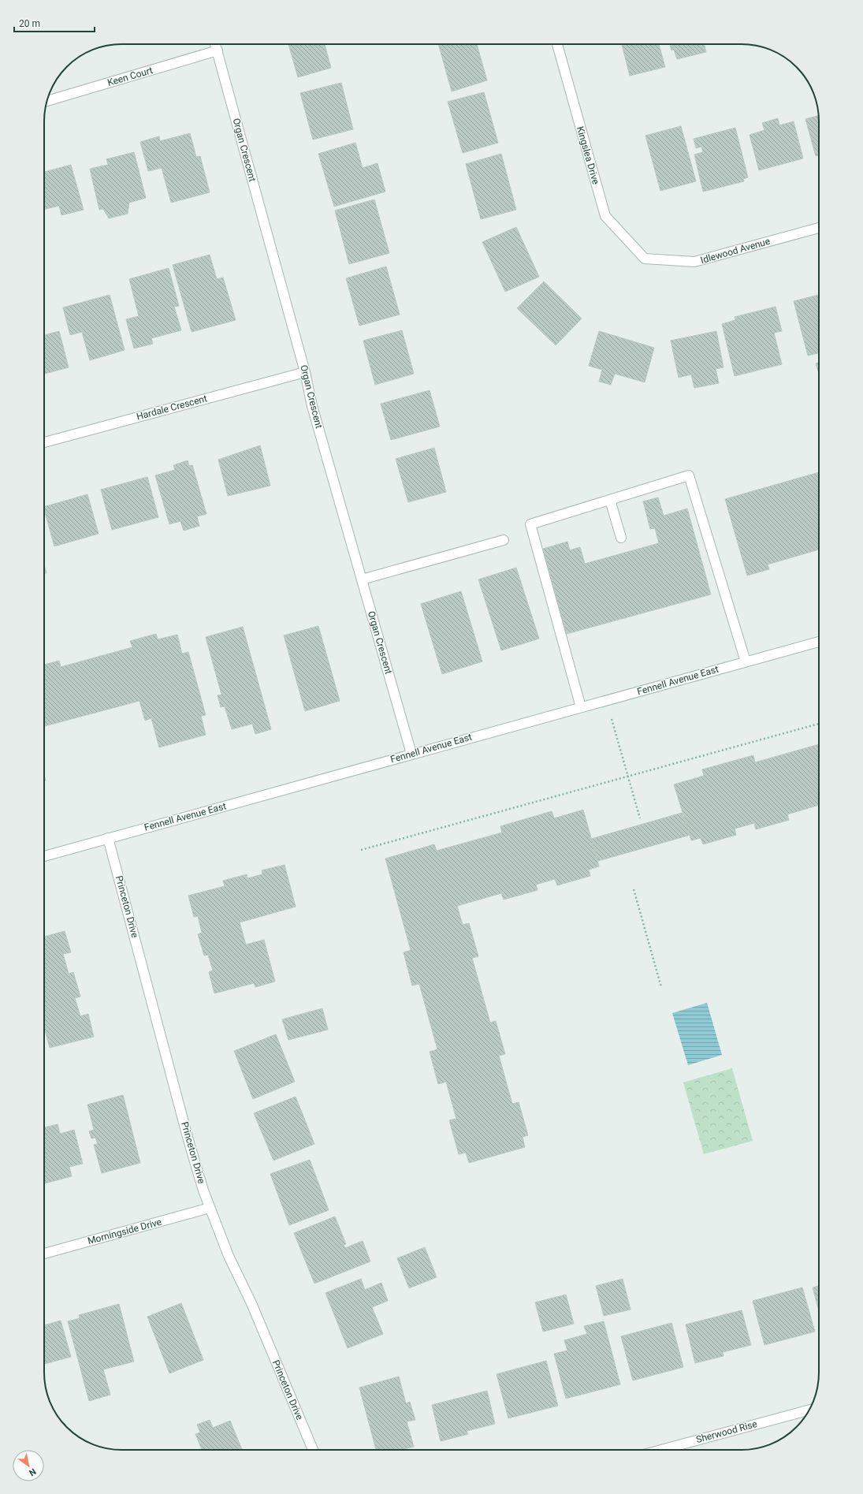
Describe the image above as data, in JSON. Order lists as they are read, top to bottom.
{
  "streets": {
    "street": [
      "Keen Court",
      "Organ Crescent",
      "Kingslea Drive",
      "Idlewood Avenue",
      "Hardale Crescent",
      "Fennell Avenue East",
      "Princeton Drive",
      "Morningside Drive",
      "Sherwood Rise"
    ]
  },
  "crossings": [
    ["Keen Court", "Organ Crescent"],
    ["Organ Crescent", "Hardale Crescent"],
    ["Organ Crescent", "Fennell Avenue East"],
    ["Kingslea Drive", "Idlewood Avenue"],
    ["Fennell Avenue East", "Princeton Drive"],
    ["Princeton Drive", "Morningside Drive"]
  ],
  "scale_bar": "20 m",
  "north": "bottom right"
}
